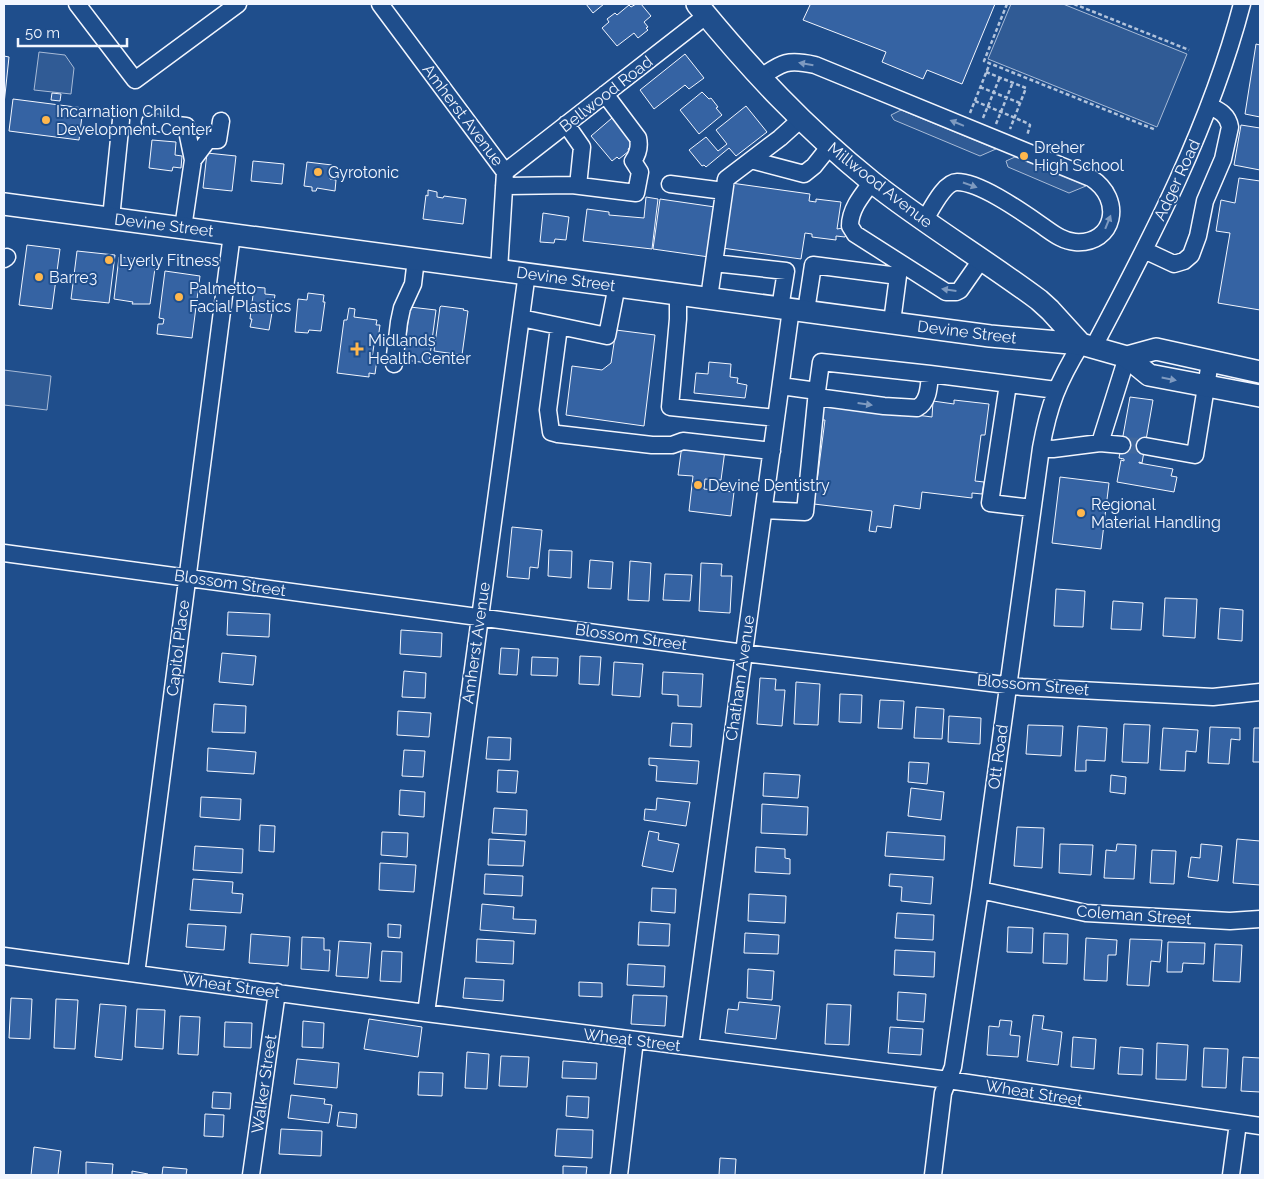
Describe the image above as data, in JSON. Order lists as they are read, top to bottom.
{
  "streets": {
    "main road": ["Millwood Avenue", "Devine Street"],
    "street": [
      "Bellwood Road",
      "Amherst Avenue",
      "Adger Road",
      "Blossom Street",
      "Capitol Place",
      "Chatham Avenue",
      "Ott Road",
      "Coleman Street",
      "Wheat Street",
      "Walker Street"
    ]
  },
  "crossings": [
    ["Bellwood Road", "Amherst Avenue"],
    ["Bellwood Road", "Millwood Avenue"],
    ["Amherst Avenue", "Devine Street"],
    ["Amherst Avenue", "Blossom Street"],
    ["Amherst Avenue", "Wheat Street"],
    ["Adger Road", "Millwood Avenue"],
    ["Adger Road", "Devine Street"],
    ["Adger Road", "Ott Road"],
    ["Millwood Avenue", "Devine Street"],
    ["Millwood Avenue", "Ott Road"],
    ["Devine Street", "Capitol Place"],
    ["Devine Street", "Chatham Avenue"],
    ["Devine Street", "Ott Road"],
    ["Blossom Street", "Capitol Place"],
    ["Blossom Street", "Chatham Avenue"],
    ["Blossom Street", "Ott Road"],
    ["Capitol Place", "Wheat Street"],
    ["Chatham Avenue", "Wheat Street"],
    ["Ott Road", "Coleman Street"],
    ["Ott Road", "Wheat Street"],
    ["Wheat Street", "Walker Street"]
  ],
  "places": {
    "other": [
      "Incarnation Child Development Center",
      "Dreher High School",
      "Gyrotonic",
      "Lyerly Fitness",
      "Barre3",
      "Palmetto Facial Plastics",
      "Devine Dentistry",
      "Regional Material Handling"
    ],
    "health": ["Midlands Health Center"]
  },
  "scale_bar": "50 m"
}
